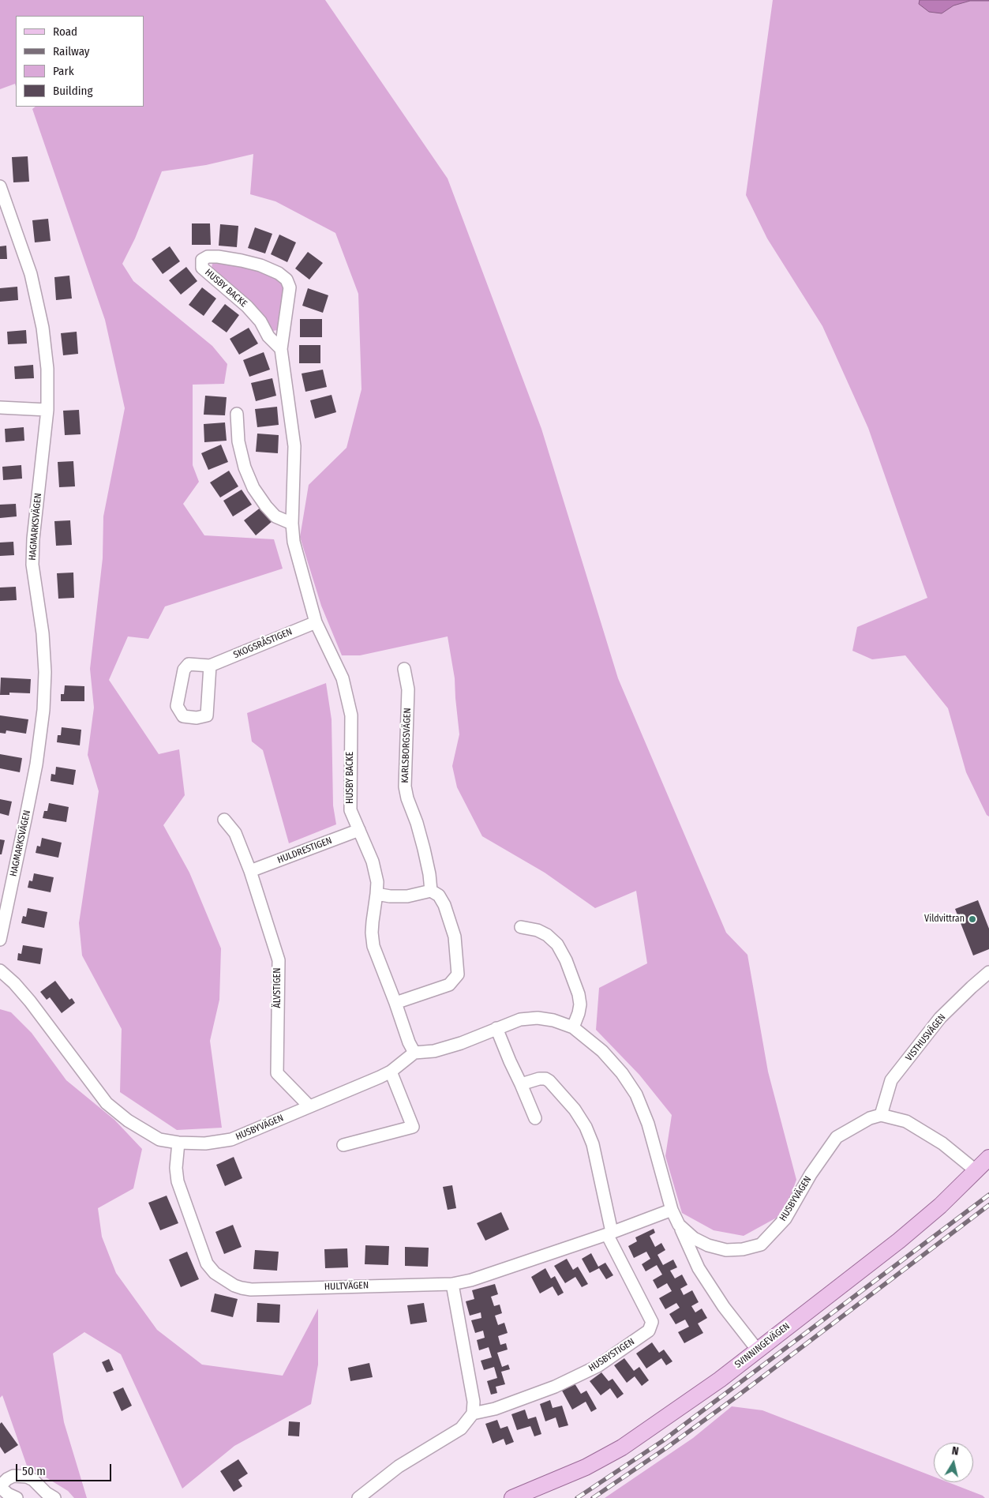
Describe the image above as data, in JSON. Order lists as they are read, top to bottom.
{
  "streets": {
    "main road": ["SVINNINGEVÄGEN"],
    "street": [
      "HUSBY BACKE",
      "HAGMARKSVÄGEN",
      "SKOGSRÅSTIGEN",
      "KARLSBORGSVÄGEN",
      "HULDRESTIGEN",
      "ÄLVSTIGEN",
      "VISTHUSVÄGEN",
      "HUSBYVÄGEN",
      "HULTVÄGEN",
      "HUSBYSTIGEN"
    ]
  },
  "crossings": [
    ["HUSBY BACKE", "SKOGSRÅSTIGEN"],
    ["HUSBY BACKE", "HULDRESTIGEN"],
    ["HUSBY BACKE", "HUSBYVÄGEN"],
    ["HULDRESTIGEN", "ÄLVSTIGEN"],
    ["ÄLVSTIGEN", "HUSBYVÄGEN"],
    ["VISTHUSVÄGEN", "HUSBYVÄGEN"],
    ["HUSBYVÄGEN", "HULTVÄGEN"],
    ["HULTVÄGEN", "HUSBYSTIGEN"]
  ],
  "places": ["Vildvittran"],
  "legend": [
    "Road",
    "Railway",
    "Park",
    "Building"
  ],
  "scale_bar": "50 m",
  "north": "top"
}
